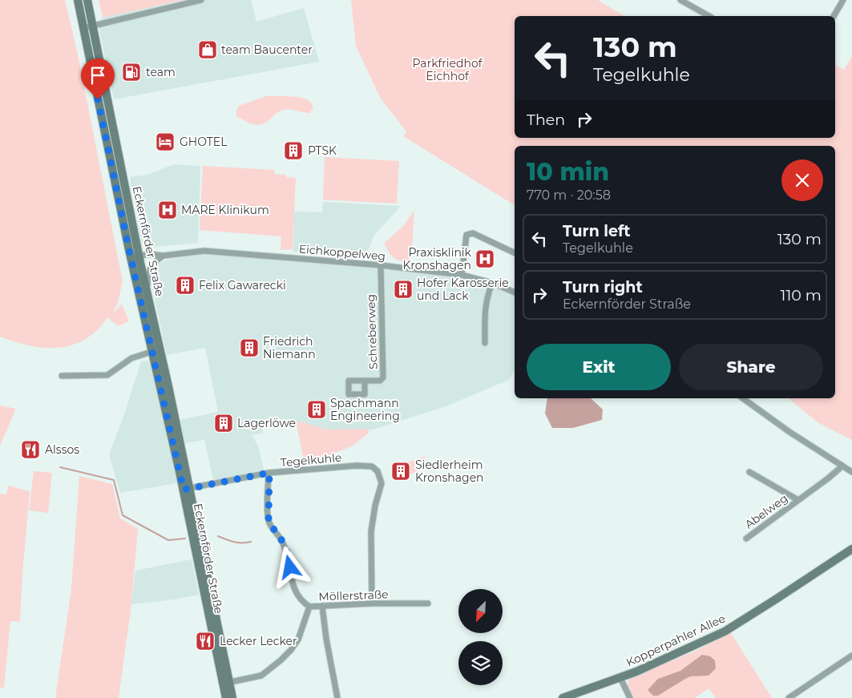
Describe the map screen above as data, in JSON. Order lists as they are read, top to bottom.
{
  "streets": {
    "main road": ["Eckernförder Straße", "Kopperpahler Allee"],
    "street": [
      "Eichkoppelweg",
      "Schreberweg",
      "Tegelkuhle",
      "Abelweg",
      "Möllerstraße"
    ]
  },
  "crossings": [
    ["Eckernförder Straße", "Eichkoppelweg"],
    ["Eckernförder Straße", "Tegelkuhle"],
    ["Eckernförder Straße", "Möllerstraße"],
    ["Eichkoppelweg", "Schreberweg"],
    ["Tegelkuhle", "Möllerstraße"]
  ],
  "parks": ["Parkfriedhof Eichhof"],
  "places": {
    "shop": ["team Baucenter"],
    "fuel station": ["team"],
    "hotel": ["GHOTEL"],
    "building": [
      "PTSK",
      "Felix Gawarecki",
      "Hofer Karosserie und Lack",
      "Friedrich Niemann",
      "Spachmann Engineering",
      "Lagerlöwe",
      "Siedlerheim Kronshagen"
    ],
    "hospital": ["MARE Klinikum", "Praxisklinik Kronshagen"],
    "restaurant": ["Alssos", "Lecker Lecker"]
  },
  "north": "bottom left",
  "page": {
    "turn": ["130 m", "Tegelkuhle"],
    "then": "Then",
    "heading": ["10 min", "770 m · 20:58"],
    "list": [
      {
        "name": "Turn left",
        "note": "Tegelkuhle",
        "value": "130 m"
      },
      {
        "name": "Turn right",
        "note": "Eckernförder Straße",
        "value": "110 m"
      }
    ],
    "buttons": ["Exit", "Share"]
  }
}
